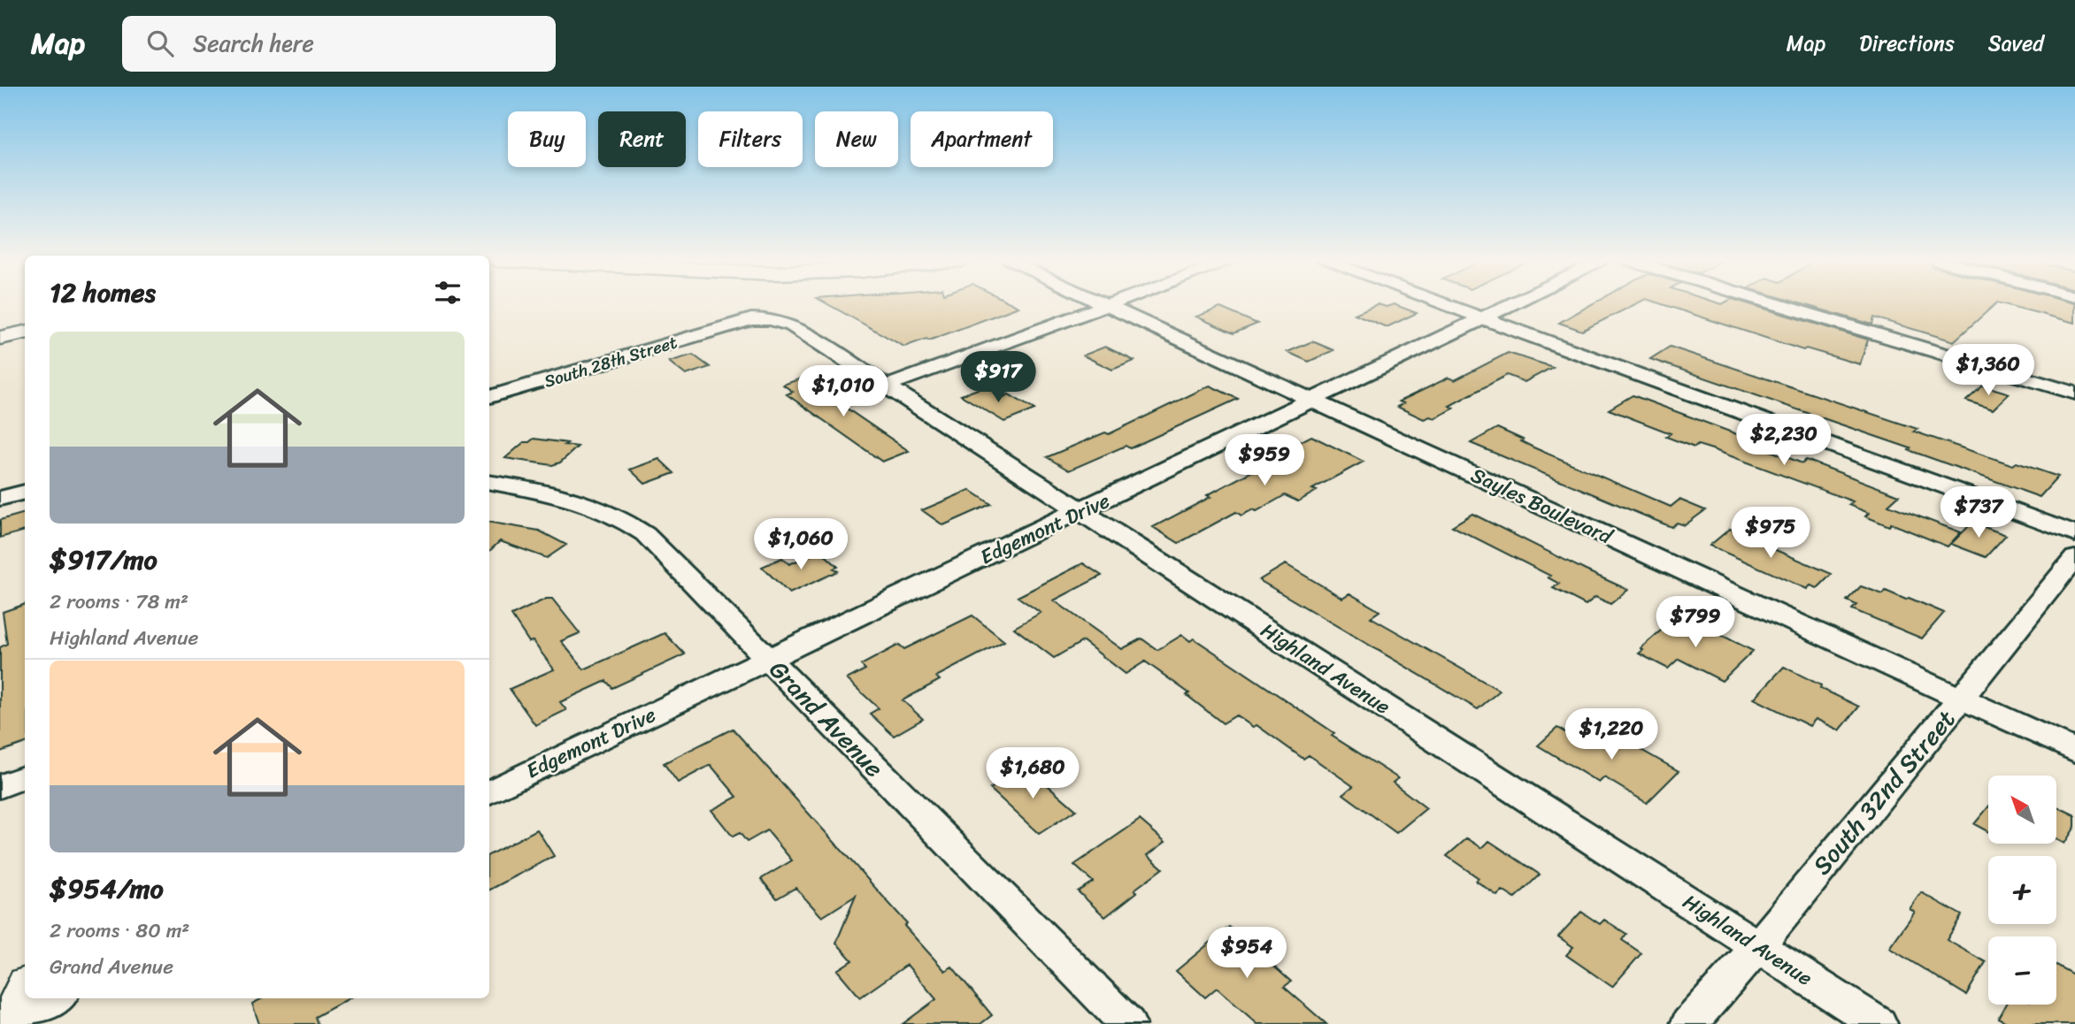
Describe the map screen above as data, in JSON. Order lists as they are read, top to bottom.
{
  "streets": {
    "street": [
      "South 28th Street",
      "Sayles Boulevard",
      "Edgemont Drive",
      "Highland Avenue",
      "Grand Avenue",
      "South 32nd Street"
    ]
  },
  "crossings": [
    ["South 28th Street", "Highland Avenue"],
    ["Sayles Boulevard", "Edgemont Drive"],
    ["Sayles Boulevard", "South 32nd Street"],
    ["Edgemont Drive", "Highland Avenue"],
    ["Edgemont Drive", "Grand Avenue"],
    ["Highland Avenue", "South 32nd Street"]
  ],
  "north": "top left",
  "page": {
    "header": "Map",
    "search": "Search here",
    "nav": ["Map", "Directions", "Saved"],
    "chip": [
      "Buy",
      "Rent",
      "Filters",
      "New",
      "Apartment"
    ],
    "heading": "12 homes",
    "list": [
      {
        "name": "$917/mo",
        "note": "2 rooms · 78 m² · Highland Avenue"
      },
      {
        "name": "$954/mo",
        "note": "2 rooms · 80 m² · Grand Avenue"
      }
    ],
    "price": [
      "$1,360",
      "$917",
      "$1,010",
      "$2,230",
      "$959",
      "$737",
      "$975",
      "$1,060",
      "$799",
      "$1,220",
      "$1,680",
      "$954"
    ],
    "map_buttons": ["+", "−"]
  }
}
